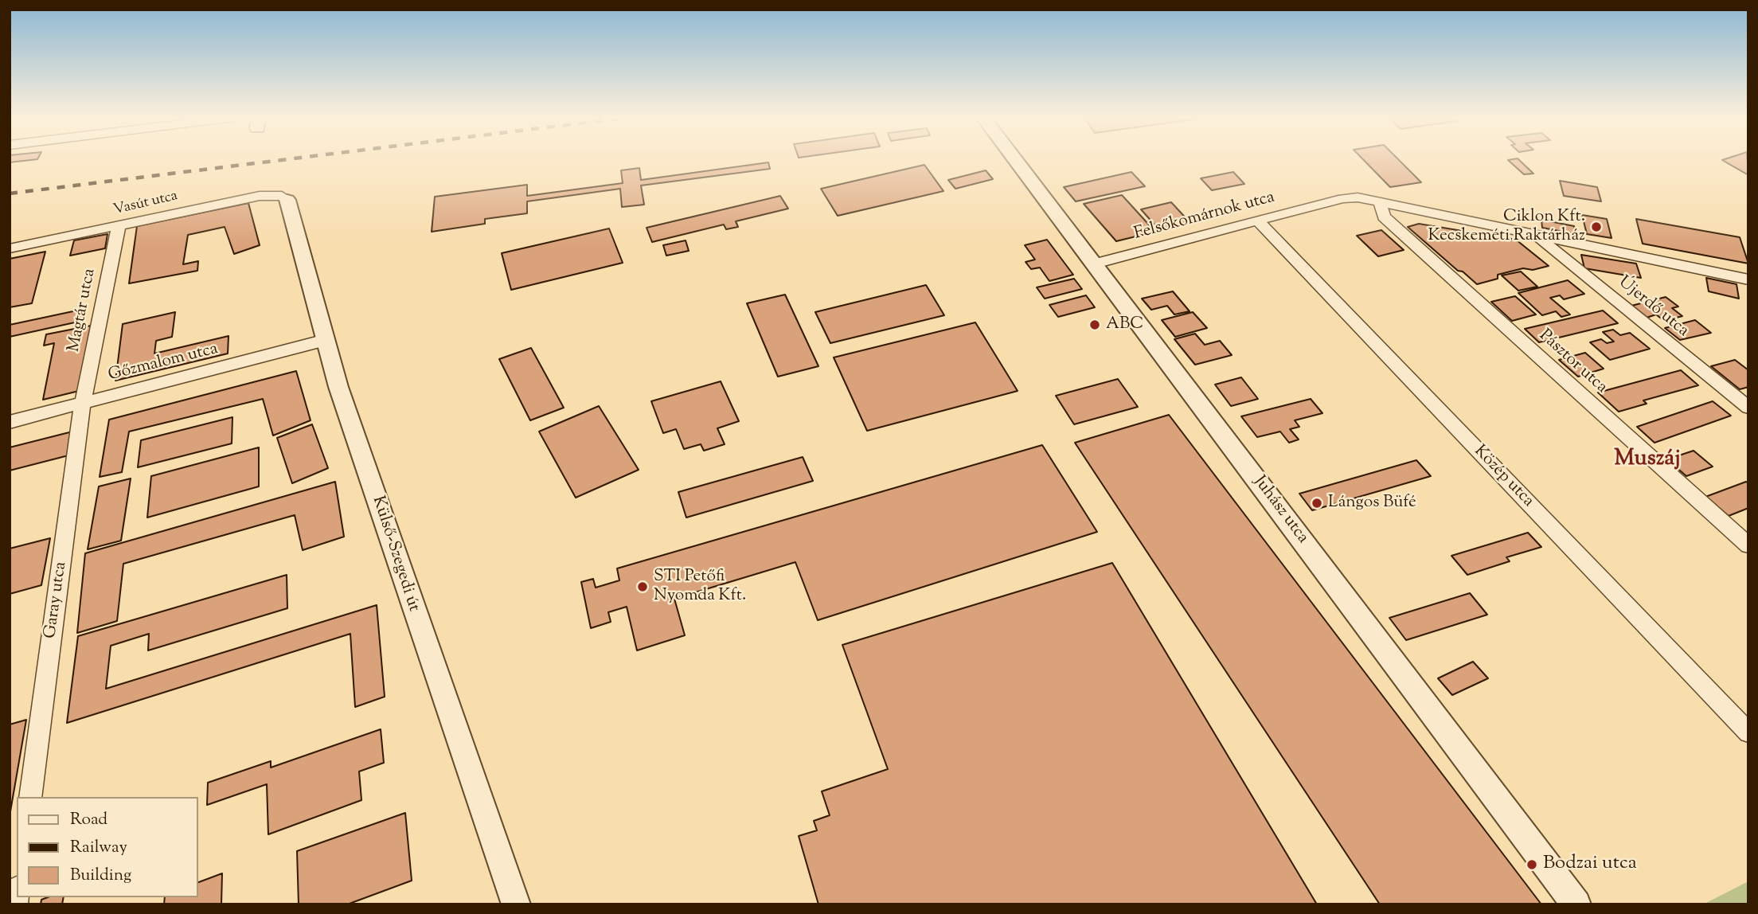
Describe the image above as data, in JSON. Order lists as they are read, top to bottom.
{
  "streets": {
    "street": [
      "Vasút utca",
      "Felsőkomárnok utca",
      "Újerdő utca",
      "Magtár utca",
      "Pásztor utca",
      "Gőzmalom utca",
      "Közép utca",
      "Juhász utca",
      "Külső-Szegedi út",
      "Garay utca"
    ]
  },
  "crossings": [
    ["Vasút utca", "Magtár utca"],
    ["Vasút utca", "Külső-Szegedi út"],
    ["Felsőkomárnok utca", "Újerdő utca"],
    ["Felsőkomárnok utca", "Pásztor utca"],
    ["Felsőkomárnok utca", "Közép utca"],
    ["Felsőkomárnok utca", "Juhász utca"],
    ["Magtár utca", "Gőzmalom utca"],
    ["Magtár utca", "Garay utca"],
    ["Gőzmalom utca", "Külső-Szegedi út"],
    ["Gőzmalom utca", "Garay utca"]
  ],
  "districts": ["Muszáj"],
  "places": [
    "Ciklon Kft. Kecskeméti Raktárház",
    "ABC",
    "Lángos Büfé",
    "STI Petőfi Nyomda Kft.",
    "Bodzai utca"
  ],
  "legend": ["Road", "Railway", "Building"]
}
